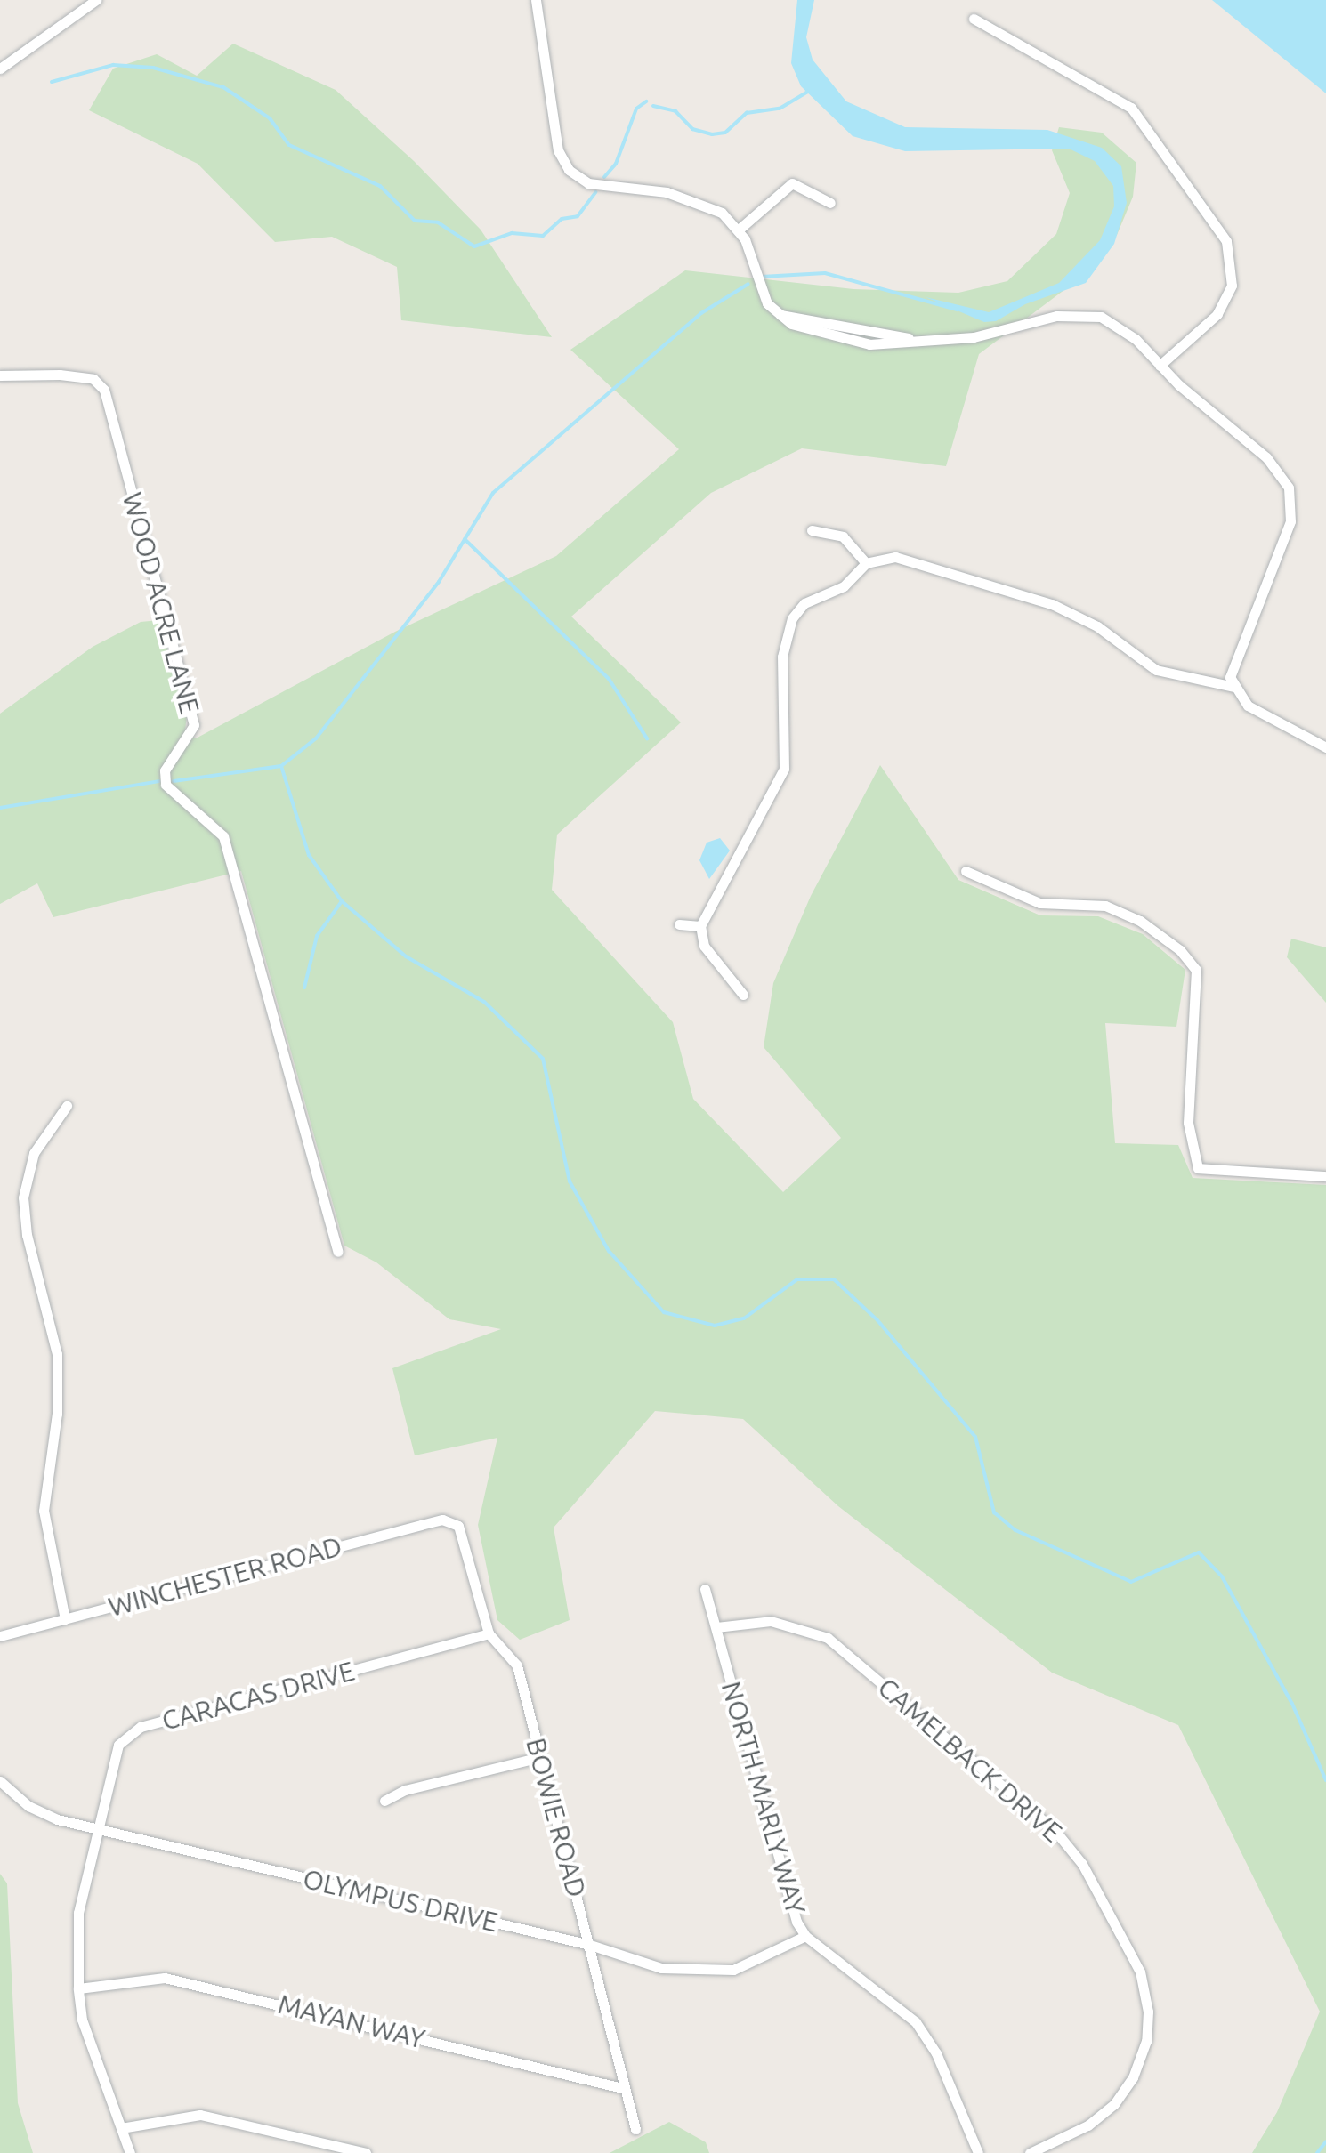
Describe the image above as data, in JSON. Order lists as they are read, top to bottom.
{
  "streets": {
    "street": [
      "WOOD ACRE LANE",
      "WINCHESTER ROAD",
      "CARACAS DRIVE",
      "CAMELBACK DRIVE",
      "NORTH MARLY WAY",
      "BOWIE ROAD",
      "OLYMPUS DRIVE",
      "MAYAN WAY"
    ]
  },
  "crossings": [
    ["WINCHESTER ROAD", "BOWIE ROAD"],
    ["CARACAS DRIVE", "BOWIE ROAD"],
    ["CARACAS DRIVE", "OLYMPUS DRIVE"],
    ["CAMELBACK DRIVE", "NORTH MARLY WAY"],
    ["NORTH MARLY WAY", "OLYMPUS DRIVE"],
    ["BOWIE ROAD", "OLYMPUS DRIVE"],
    ["BOWIE ROAD", "MAYAN WAY"]
  ]
}
